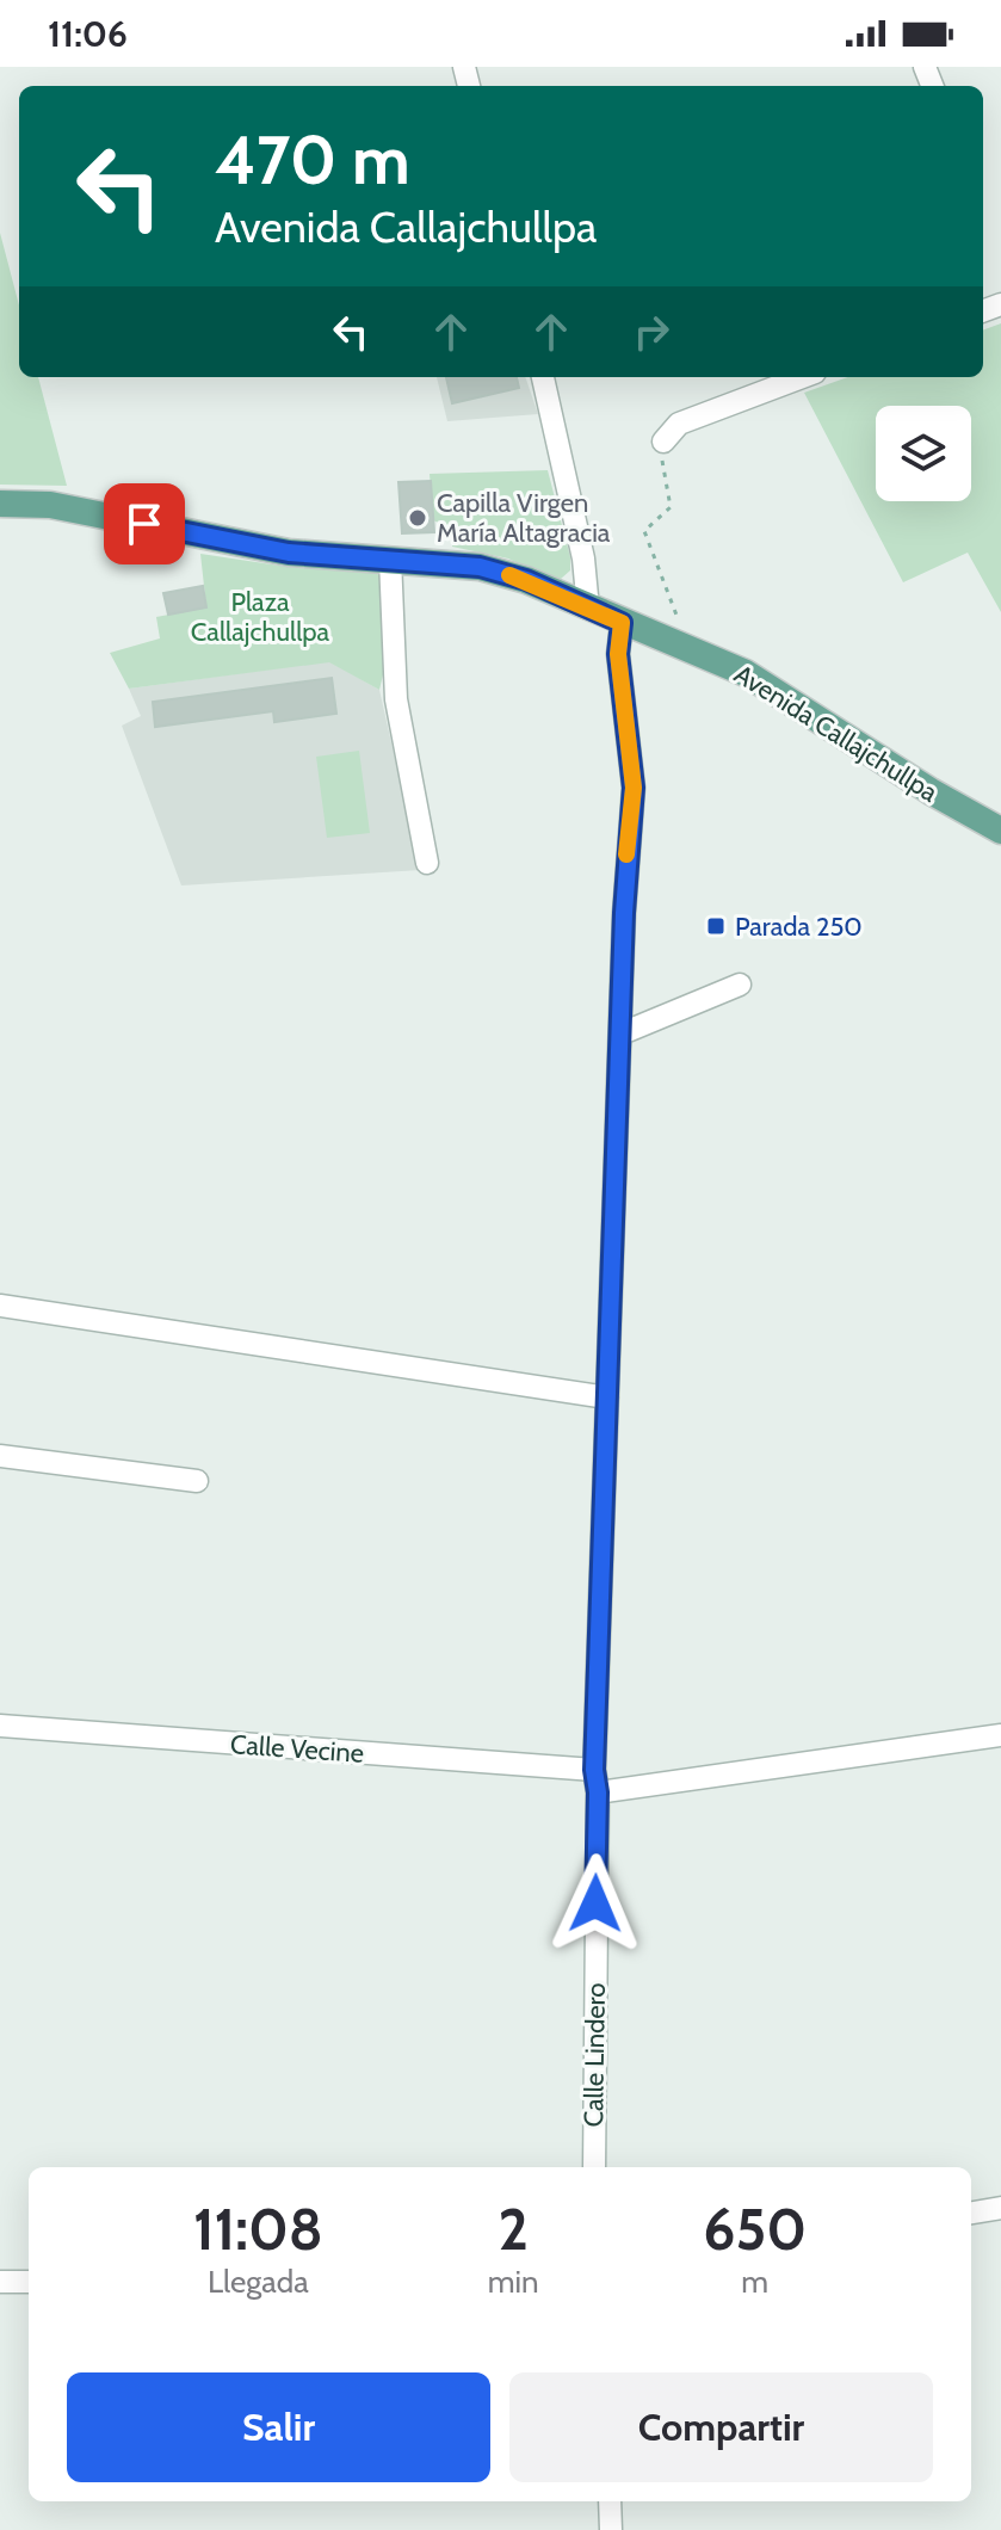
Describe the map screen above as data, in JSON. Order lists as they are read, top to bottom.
{
  "streets": {
    "main road": ["Avenida Callajchullpa"],
    "street": ["Calle Vecine", "Calle Lindero"]
  },
  "crossings": [
    ["Avenida Callajchullpa", "Calle Lindero"],
    ["Calle Vecine", "Calle Lindero"]
  ],
  "parks": ["Plaza Callajchullpa"],
  "places": {
    "other": ["Capilla Virgen María Altagracia"],
    "transit": ["Parada 250"]
  },
  "page": {
    "status": "11:06",
    "turn": ["470 m", "Avenida Callajchullpa"],
    "eta": [
      "11:08",
      "Llegada",
      "2",
      "min",
      "650",
      "m"
    ],
    "buttons": ["Salir", "Compartir"]
  }
}
